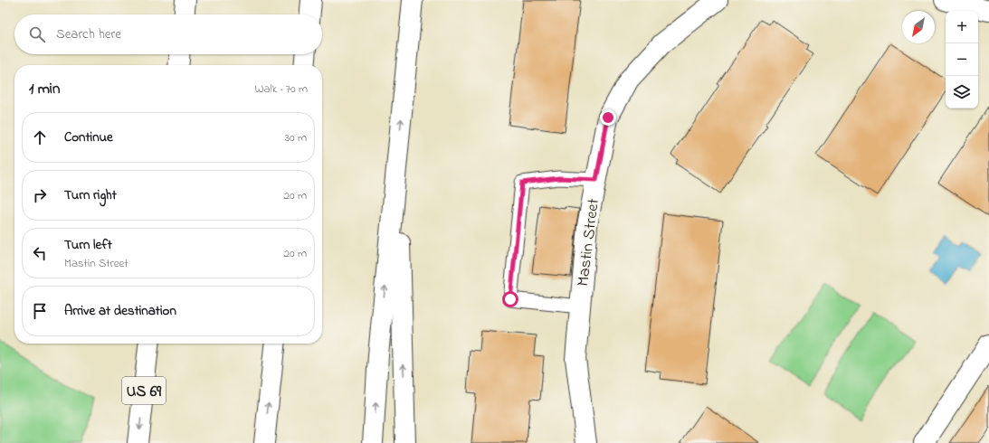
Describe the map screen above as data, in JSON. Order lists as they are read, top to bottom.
{
  "streets": {
    "main road": ["Mastin Street", "US 69"]
  },
  "north": "bottom left",
  "page": {
    "map_buttons": ["+", "−"],
    "search": "Search here",
    "heading": ["1 min", "Walk · 70 m"],
    "list": [
      ["Continue", "30 m"],
      ["Turn right", "20 m"],
      ["Turn left", "Mastin Street", "20 m"],
      "Arrive at destination"
    ]
  }
}
